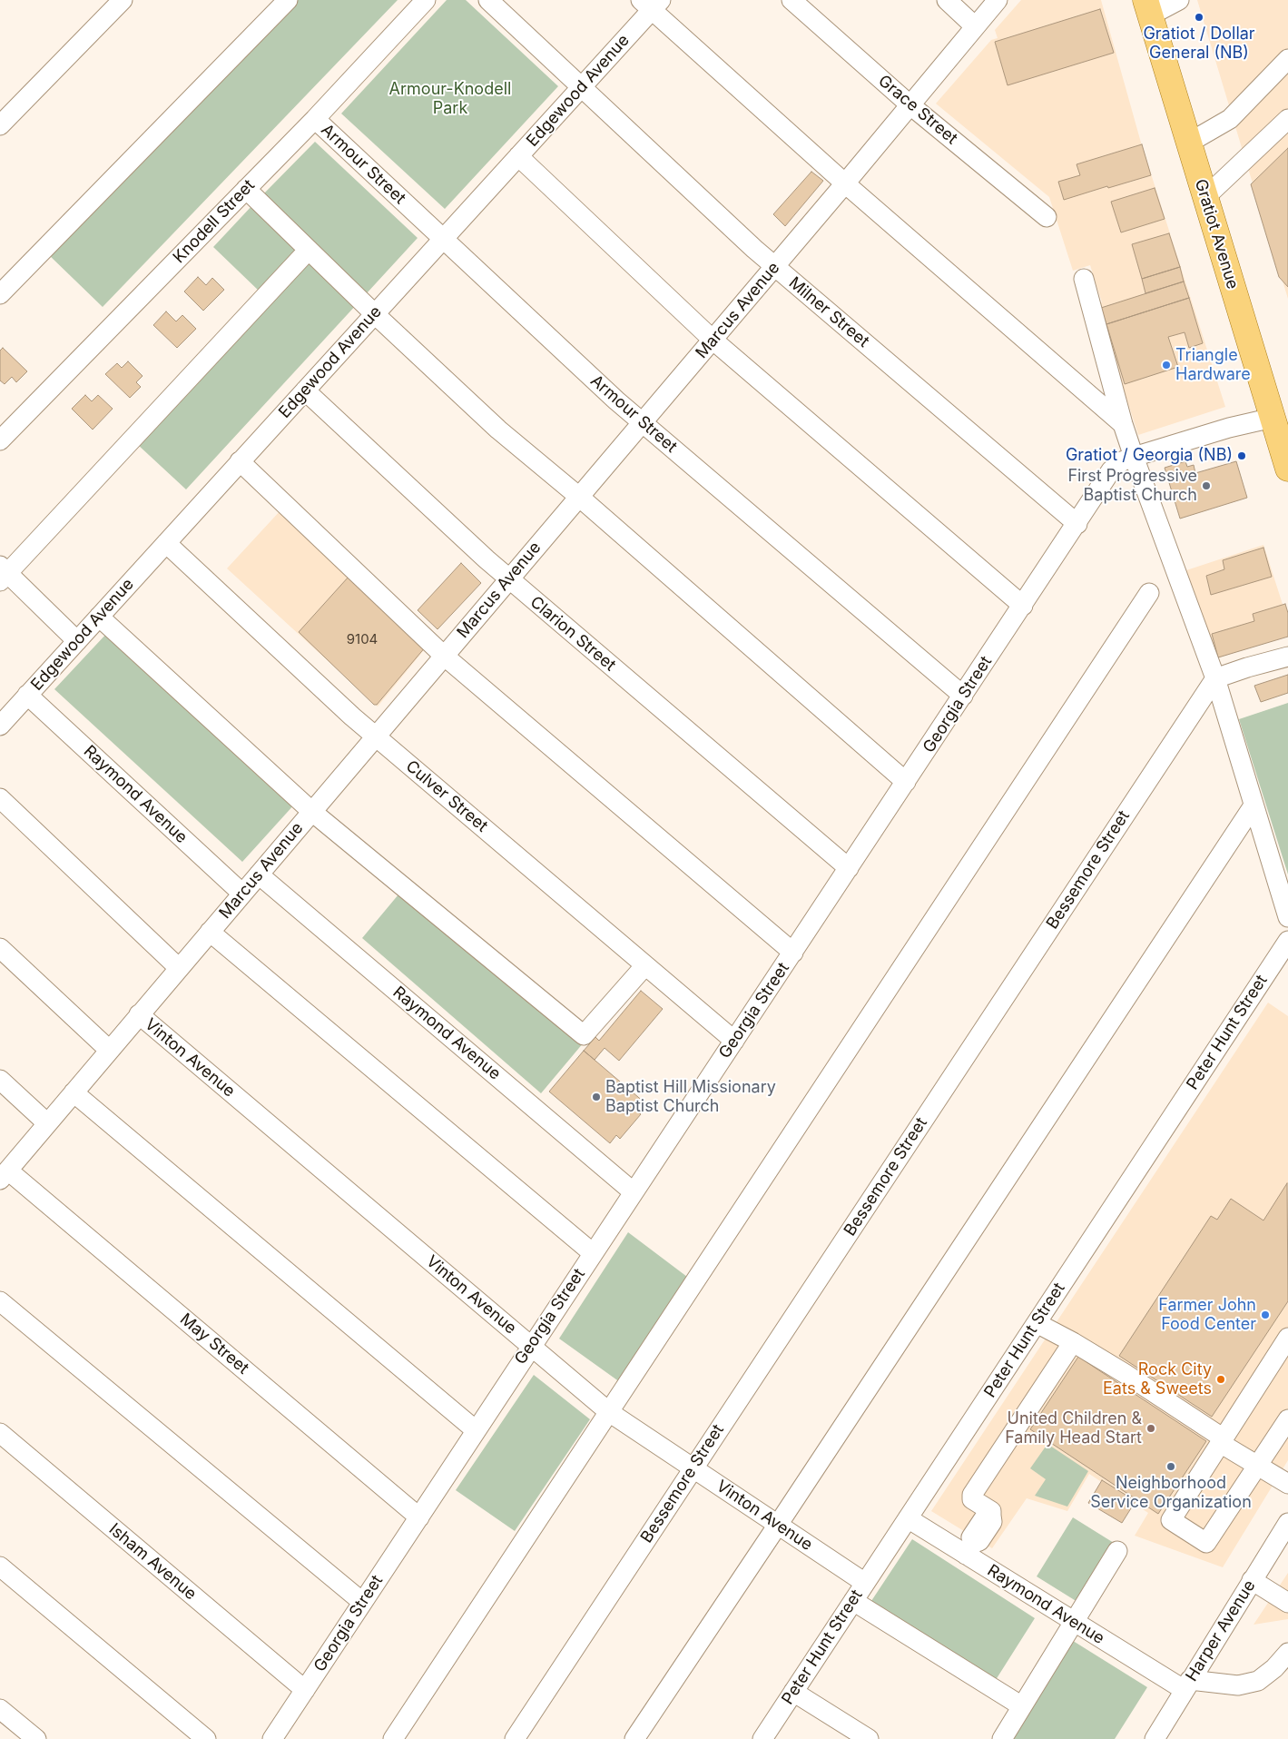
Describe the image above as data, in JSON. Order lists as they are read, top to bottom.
{
  "streets": {
    "main road": ["Gratiot Avenue"],
    "street": [
      "Edgewood Avenue",
      "Grace Street",
      "Armour Street",
      "Knodell Street",
      "Marcus Avenue",
      "Milner Street",
      "Clarion Street",
      "Georgia Street",
      "Raymond Avenue",
      "Culver Street",
      "Bessemore Street",
      "Peter Hunt Street",
      "Vinton Avenue",
      "May Street",
      "Isham Avenue",
      "Harper Avenue"
    ]
  },
  "crossings": [
    ["Edgewood Avenue", "Armour Street"],
    ["Edgewood Avenue", "Milner Street"],
    ["Edgewood Avenue", "Clarion Street"],
    ["Edgewood Avenue", "Raymond Avenue"],
    ["Edgewood Avenue", "Culver Street"],
    ["Grace Street", "Marcus Avenue"],
    ["Armour Street", "Knodell Street"],
    ["Armour Street", "Marcus Avenue"],
    ["Armour Street", "Georgia Street"],
    ["Gratiot Avenue", "Georgia Street"],
    ["Marcus Avenue", "Milner Street"],
    ["Marcus Avenue", "Clarion Street"],
    ["Marcus Avenue", "Raymond Avenue"],
    ["Marcus Avenue", "Culver Street"],
    ["Marcus Avenue", "Vinton Avenue"],
    ["Marcus Avenue", "May Street"],
    ["Milner Street", "Georgia Street"],
    ["Clarion Street", "Georgia Street"],
    ["Georgia Street", "Raymond Avenue"],
    ["Georgia Street", "Culver Street"],
    ["Georgia Street", "Vinton Avenue"],
    ["Georgia Street", "May Street"],
    ["Georgia Street", "Isham Avenue"],
    ["Raymond Avenue", "Peter Hunt Street"],
    ["Raymond Avenue", "Harper Avenue"],
    ["Bessemore Street", "Vinton Avenue"],
    ["Peter Hunt Street", "Vinton Avenue"]
  ],
  "parks": ["Armour-Knodell Park"],
  "places": [
    "Gratiot / Dollar General (NB)",
    "Triangle Hardware",
    "Gratiot / Georgia (NB)",
    "First Progressive Baptist Church",
    "Baptist Hill Missionary Baptist Church",
    "Farmer John Food Center",
    "Rock City Eats & Sweets",
    "United Children & Family Head Start",
    "Neighborhood Service Organization"
  ],
  "house_numbers": ["9104"]
}
